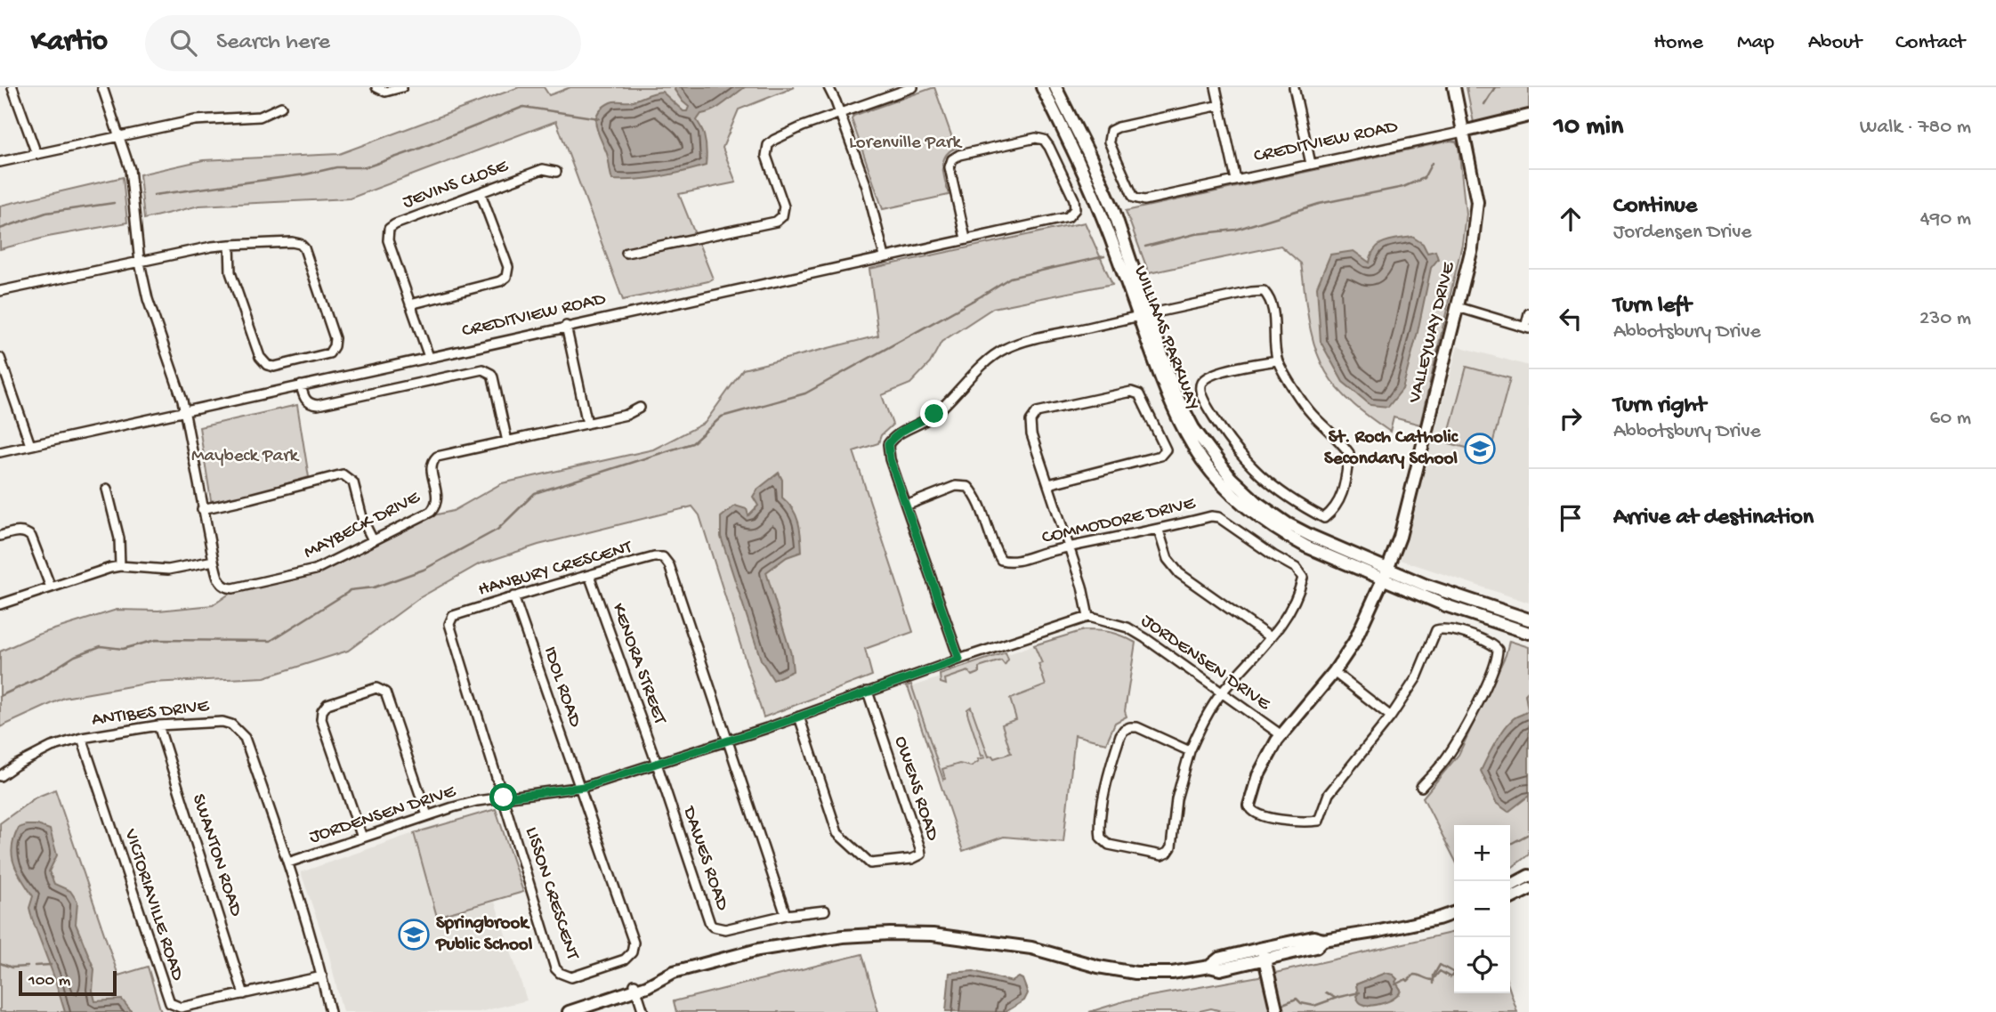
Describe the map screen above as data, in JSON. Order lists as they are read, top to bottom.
{
  "streets": {
    "main road": ["CREDITVIEW ROAD", "VALLEYWAY DRIVE", "WILLIAMS PARKWAY"],
    "street": [
      "JEVINS CLOSE",
      "COMMODORE DRIVE",
      "MAYBECK DRIVE",
      "HANBURY CRESCENT",
      "JORDENSEN DRIVE",
      "KENORA STREET",
      "IDOL ROAD",
      "ANTIBES DRIVE",
      "OWENS ROAD",
      "SWANTON ROAD",
      "DAWES ROAD",
      "LISSON CRESCENT",
      "VICTORIAVILLE ROAD"
    ]
  },
  "crossings": [
    ["CREDITVIEW ROAD", "JEVINS CLOSE"],
    ["CREDITVIEW ROAD", "VALLEYWAY DRIVE"],
    ["CREDITVIEW ROAD", "MAYBECK DRIVE"],
    ["VALLEYWAY DRIVE", "WILLIAMS PARKWAY"],
    ["VALLEYWAY DRIVE", "JORDENSEN DRIVE"],
    ["COMMODORE DRIVE", "JORDENSEN DRIVE"],
    ["HANBURY CRESCENT", "JORDENSEN DRIVE"],
    ["HANBURY CRESCENT", "KENORA STREET"],
    ["HANBURY CRESCENT", "IDOL ROAD"],
    ["HANBURY CRESCENT", "LISSON CRESCENT"],
    ["JORDENSEN DRIVE", "KENORA STREET"],
    ["JORDENSEN DRIVE", "IDOL ROAD"],
    ["JORDENSEN DRIVE", "ANTIBES DRIVE"],
    ["JORDENSEN DRIVE", "OWENS ROAD"],
    ["JORDENSEN DRIVE", "DAWES ROAD"],
    ["JORDENSEN DRIVE", "LISSON CRESCENT"],
    ["KENORA STREET", "DAWES ROAD"],
    ["IDOL ROAD", "LISSON CRESCENT"],
    ["ANTIBES DRIVE", "SWANTON ROAD"],
    ["ANTIBES DRIVE", "VICTORIAVILLE ROAD"],
    ["SWANTON ROAD", "VICTORIAVILLE ROAD"]
  ],
  "parks": ["Lorenville Park", "Maybeck Park"],
  "places": {
    "school or university": ["St. Roch Catholic Secondary School", "Springbrook Public School"]
  },
  "scale_bar": "100 m",
  "page": {
    "header": "Kartio",
    "search": "Search here",
    "nav": [
      "Home",
      "Map",
      "About",
      "Contact"
    ],
    "heading": ["10 min", "Walk · 780 m"],
    "list": [
      ["Continue", "Jordensen Drive", "490 m"],
      ["Turn left", "Abbotsbury Drive", "230 m"],
      ["Turn right", "Abbotsbury Drive", "60 m"],
      "Arrive at destination"
    ],
    "map_buttons": ["+", "−"],
    "scale": "100 m"
  }
}
